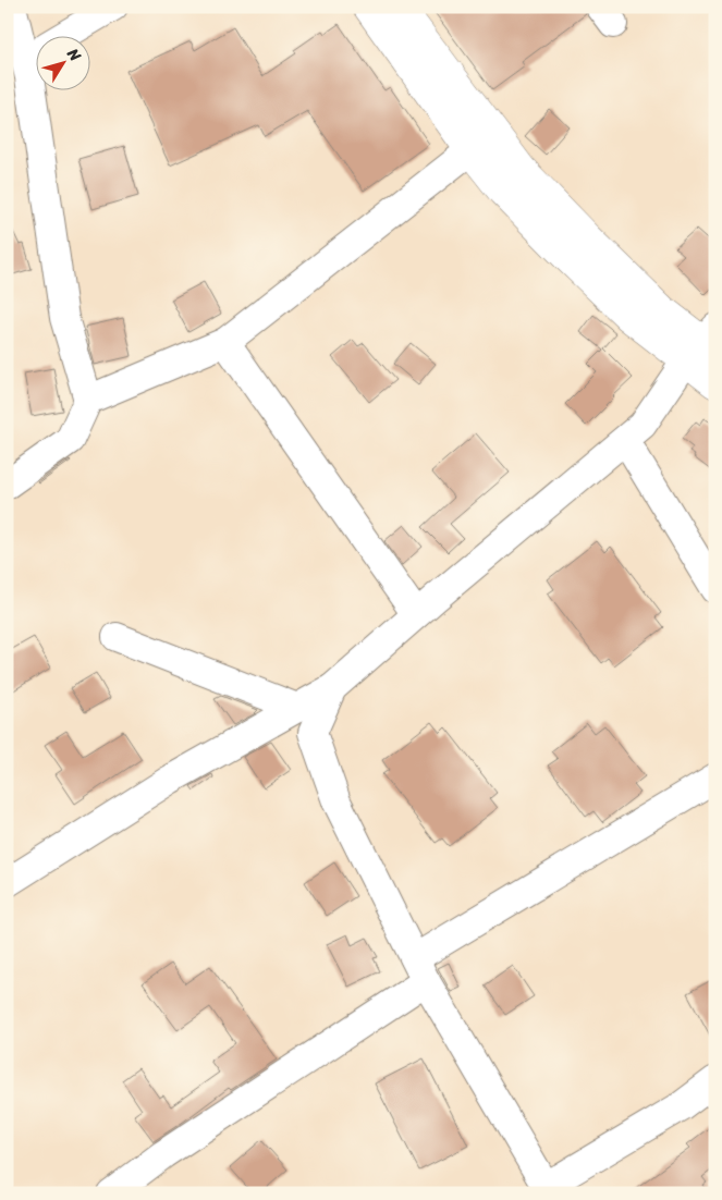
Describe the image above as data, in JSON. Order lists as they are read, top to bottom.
{
  "north": "top right"
}
